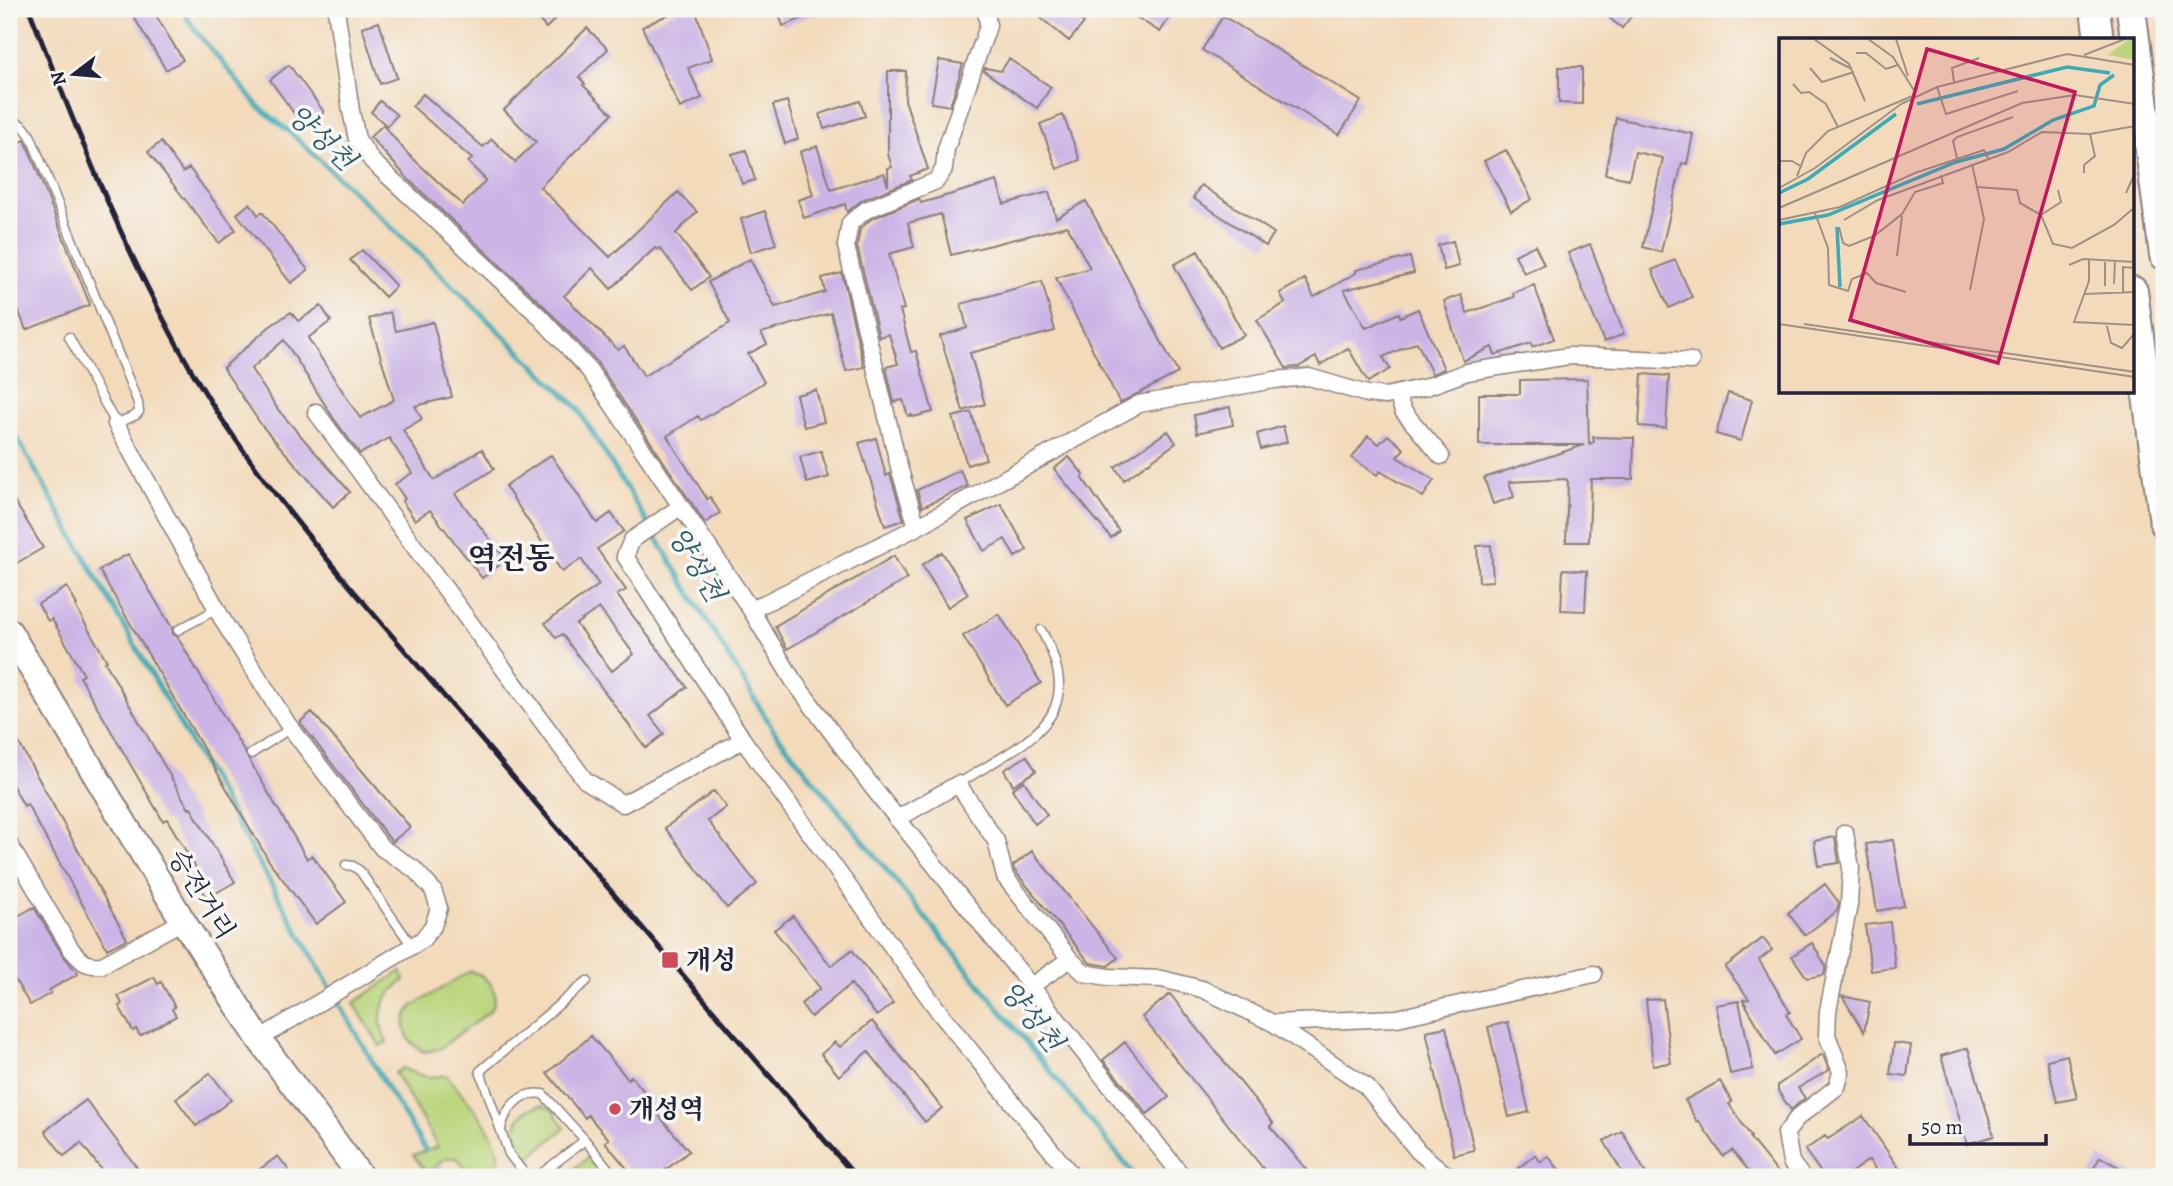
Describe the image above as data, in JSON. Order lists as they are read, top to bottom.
{
  "streets": {
    "main road": ["승전거리"]
  },
  "districts": ["역전동"],
  "water": ["양성천"],
  "places": {
    "transit": ["개성"],
    "other": ["개성역"]
  },
  "scale_bar": "50 m",
  "north": "left"
}
